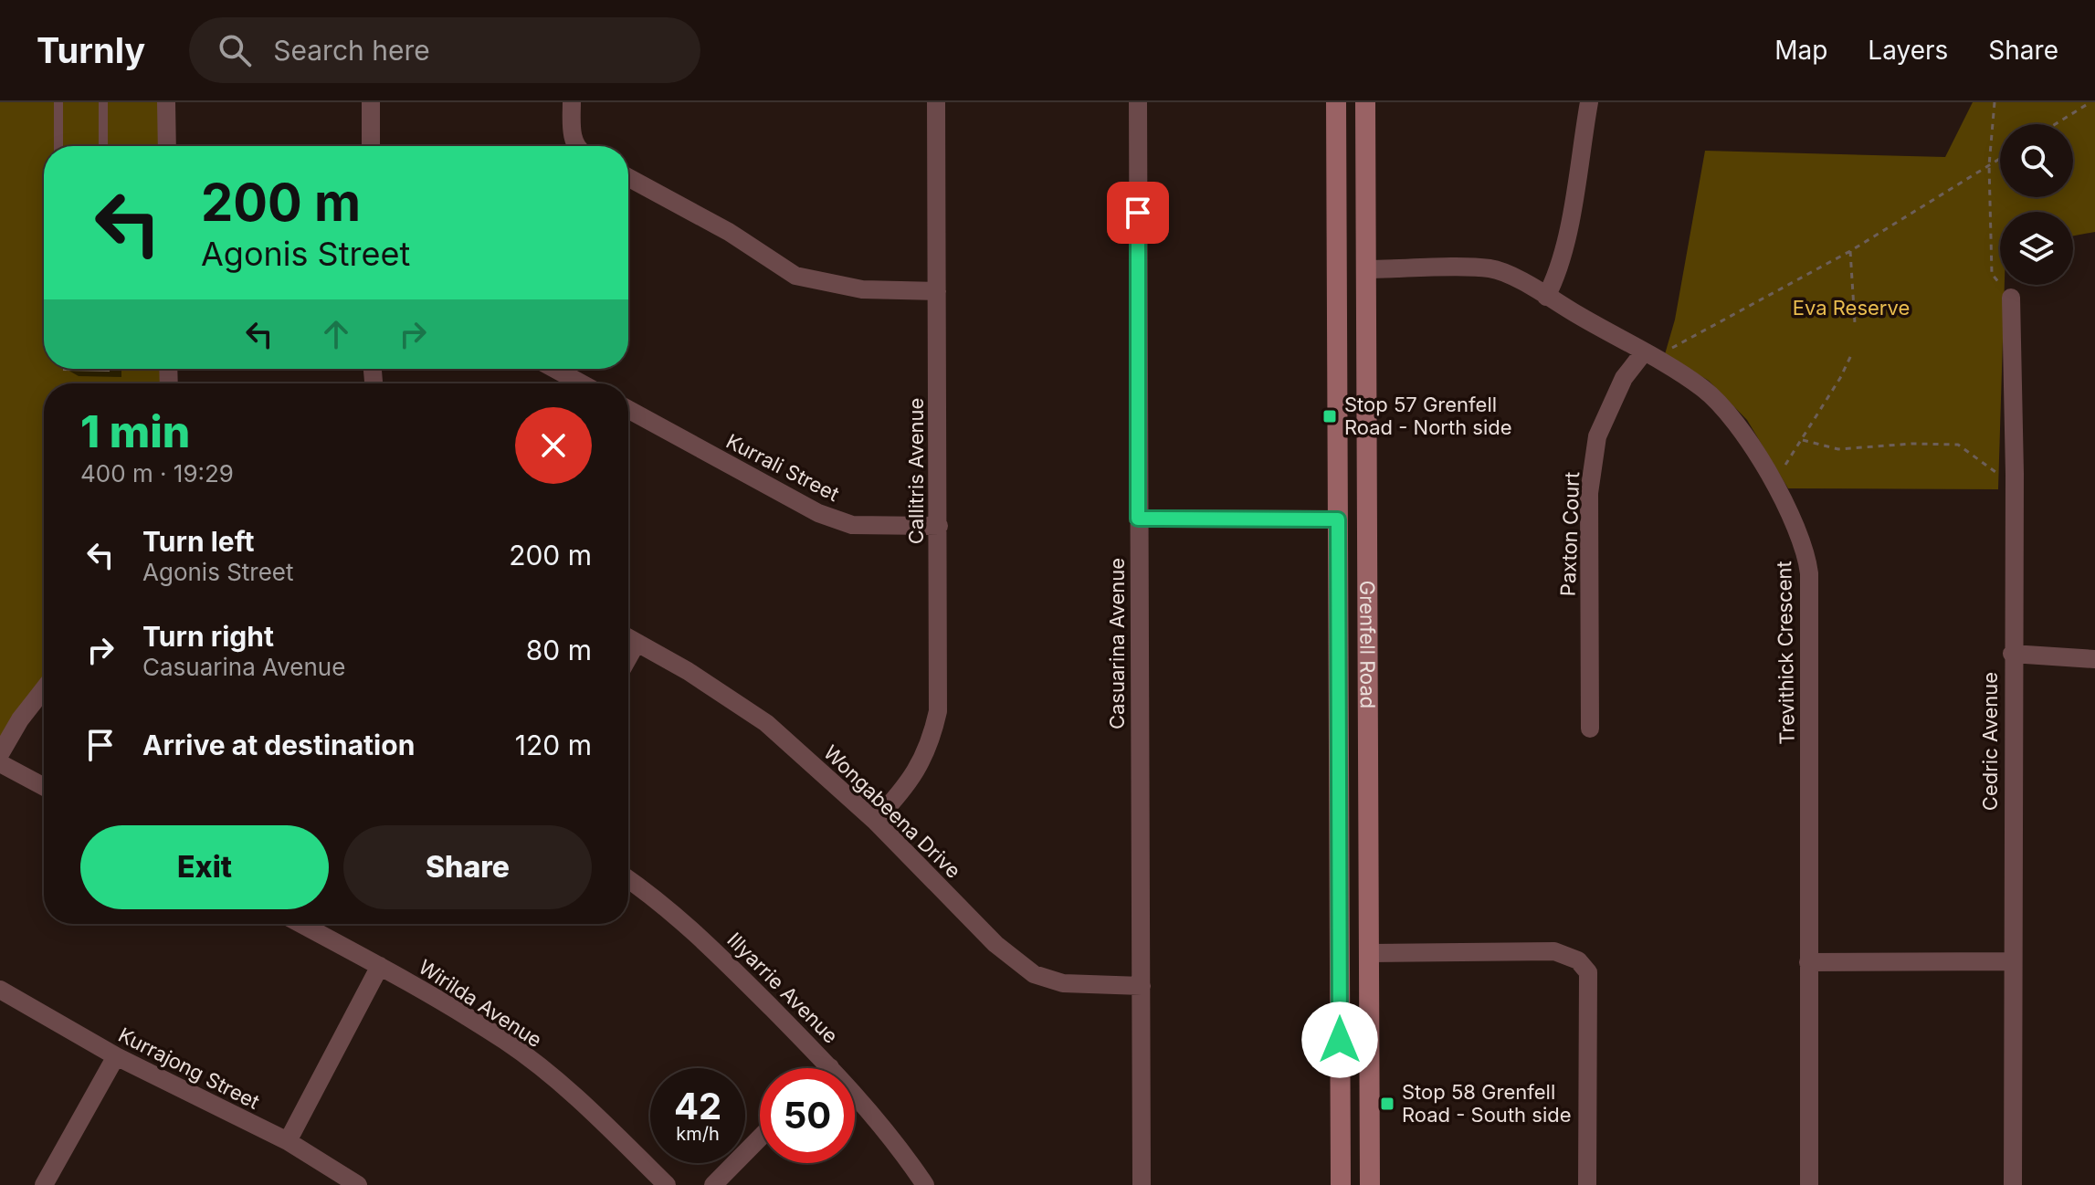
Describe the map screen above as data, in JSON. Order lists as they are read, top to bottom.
{
  "streets": {
    "main road": ["Grenfell Road"],
    "street": [
      "Kurrali Street",
      "Callitris Avenue",
      "Paxton Court",
      "Casuarina Avenue",
      "Trevithick Crescent",
      "Cedric Avenue",
      "Wongabeena Drive",
      "Illyarrie Avenue",
      "Wirilda Avenue",
      "Kurrajong Street"
    ]
  },
  "crossings": [
    ["Kurrali Street", "Callitris Avenue"],
    ["Callitris Avenue", "Wongabeena Drive"],
    ["Paxton Court", "Trevithick Crescent"],
    ["Casuarina Avenue", "Wongabeena Drive"],
    ["Grenfell Road", "Trevithick Crescent"]
  ],
  "parks": ["Eva Reserve"],
  "places": {
    "transit": ["Stop 57 Grenfell Road - North side", "Stop 58 Grenfell Road - South side"]
  },
  "page": {
    "header": "Turnly",
    "search": "Search here",
    "nav": ["Map", "Layers", "Share"],
    "turn": ["200 m", "Agonis Street"],
    "heading": ["1 min", "400 m · 19:29"],
    "list": [
      {
        "name": "Turn left",
        "note": "Agonis Street",
        "value": "200 m"
      },
      {
        "name": "Turn right",
        "note": "Casuarina Avenue",
        "value": "80 m"
      },
      {
        "name": "Arrive at destination",
        "value": "120 m"
      }
    ],
    "buttons": ["Exit", "Share"],
    "speed": "42 km/h",
    "limit": "50"
  }
}
